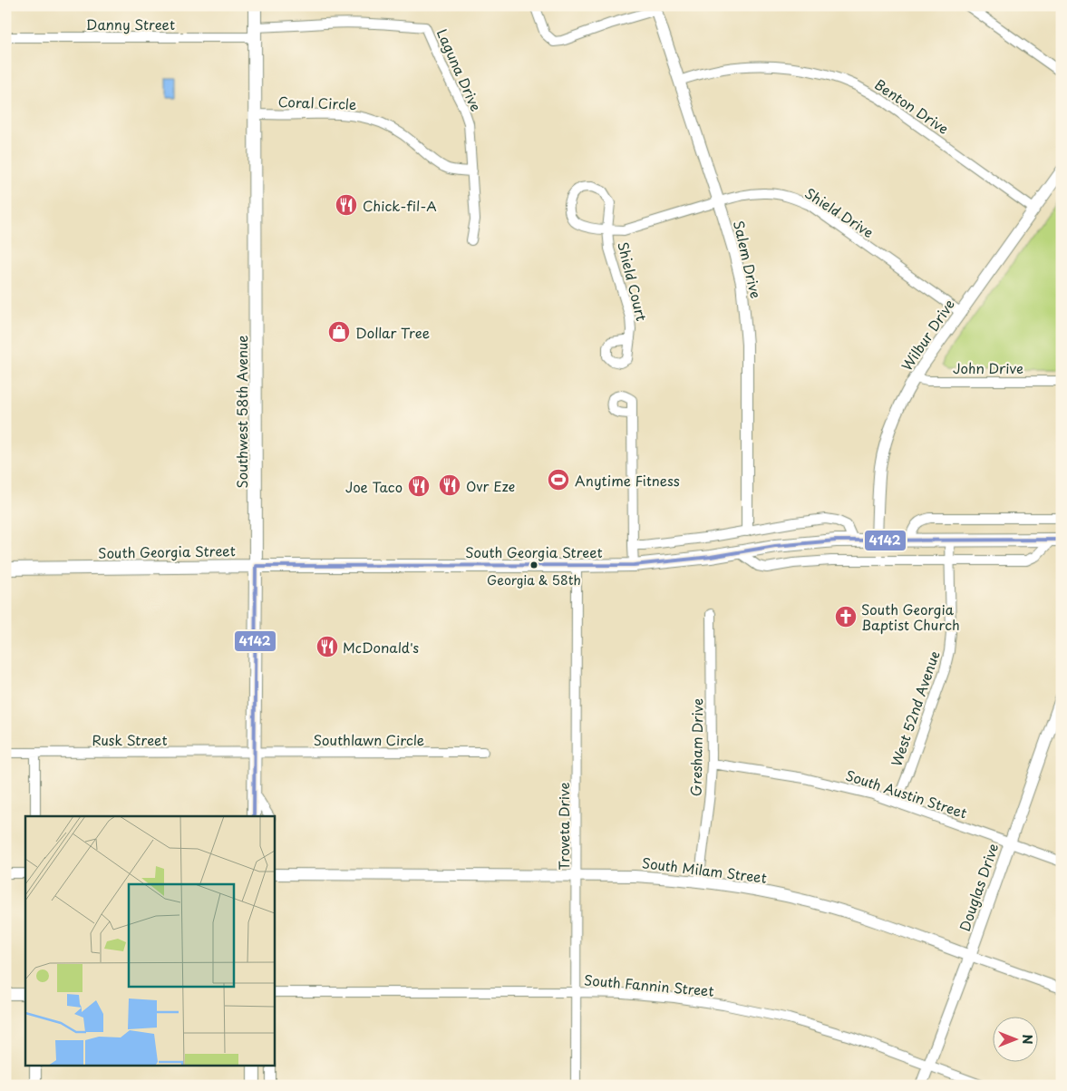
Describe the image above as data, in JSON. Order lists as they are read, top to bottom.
{
  "streets": {
    "main road": ["Southwest 58th Avenue", "South Georgia Street"],
    "street": [
      "Danny Street",
      "Laguna Drive",
      "Coral Circle",
      "Benton Drive",
      "Shield Drive",
      "Salem Drive",
      "Shield Court",
      "Wilbur Drive",
      "John Drive",
      "West 52nd Avenue",
      "Rusk Street",
      "Southlawn Circle",
      "Gresham Drive",
      "South Austin Street",
      "Troveta Drive",
      "South Milam Street",
      "Douglas Drive",
      "South Fannin Street"
    ]
  },
  "crossings": [
    ["Danny Street", "Laguna Drive"],
    ["Danny Street", "Southwest 58th Avenue"],
    ["Laguna Drive", "Coral Circle"],
    ["Laguna Drive", "Southwest 58th Avenue"],
    ["Coral Circle", "Southwest 58th Avenue"],
    ["Benton Drive", "Salem Drive"],
    ["Benton Drive", "Wilbur Drive"],
    ["Shield Drive", "Salem Drive"],
    ["Shield Drive", "Shield Court"],
    ["Shield Drive", "Wilbur Drive"],
    ["Wilbur Drive", "John Drive"],
    ["Wilbur Drive", "South Georgia Street"],
    ["Southwest 58th Avenue", "South Georgia Street"],
    ["Southwest 58th Avenue", "Rusk Street"],
    ["Southwest 58th Avenue", "Southlawn Circle"],
    ["South Georgia Street", "West 52nd Avenue"],
    ["South Georgia Street", "Troveta Drive"],
    ["West 52nd Avenue", "South Austin Street"],
    ["Rusk Street", "Southlawn Circle"],
    ["Gresham Drive", "South Austin Street"],
    ["Gresham Drive", "South Milam Street"],
    ["South Austin Street", "Douglas Drive"],
    ["Troveta Drive", "South Milam Street"],
    ["Troveta Drive", "South Fannin Street"],
    ["South Milam Street", "Douglas Drive"],
    ["Douglas Drive", "South Fannin Street"]
  ],
  "places": {
    "restaurant": [
      "Chick-fil-A",
      "Ovr Eze",
      "Joe Taco",
      "McDonald's"
    ],
    "shop": ["Dollar Tree"],
    "sports": ["Anytime Fitness"],
    "other": ["Georgia & 58th"],
    "church": ["South Georgia Baptist Church"]
  },
  "lines": ["transit line 4142"],
  "north": "right"
}
